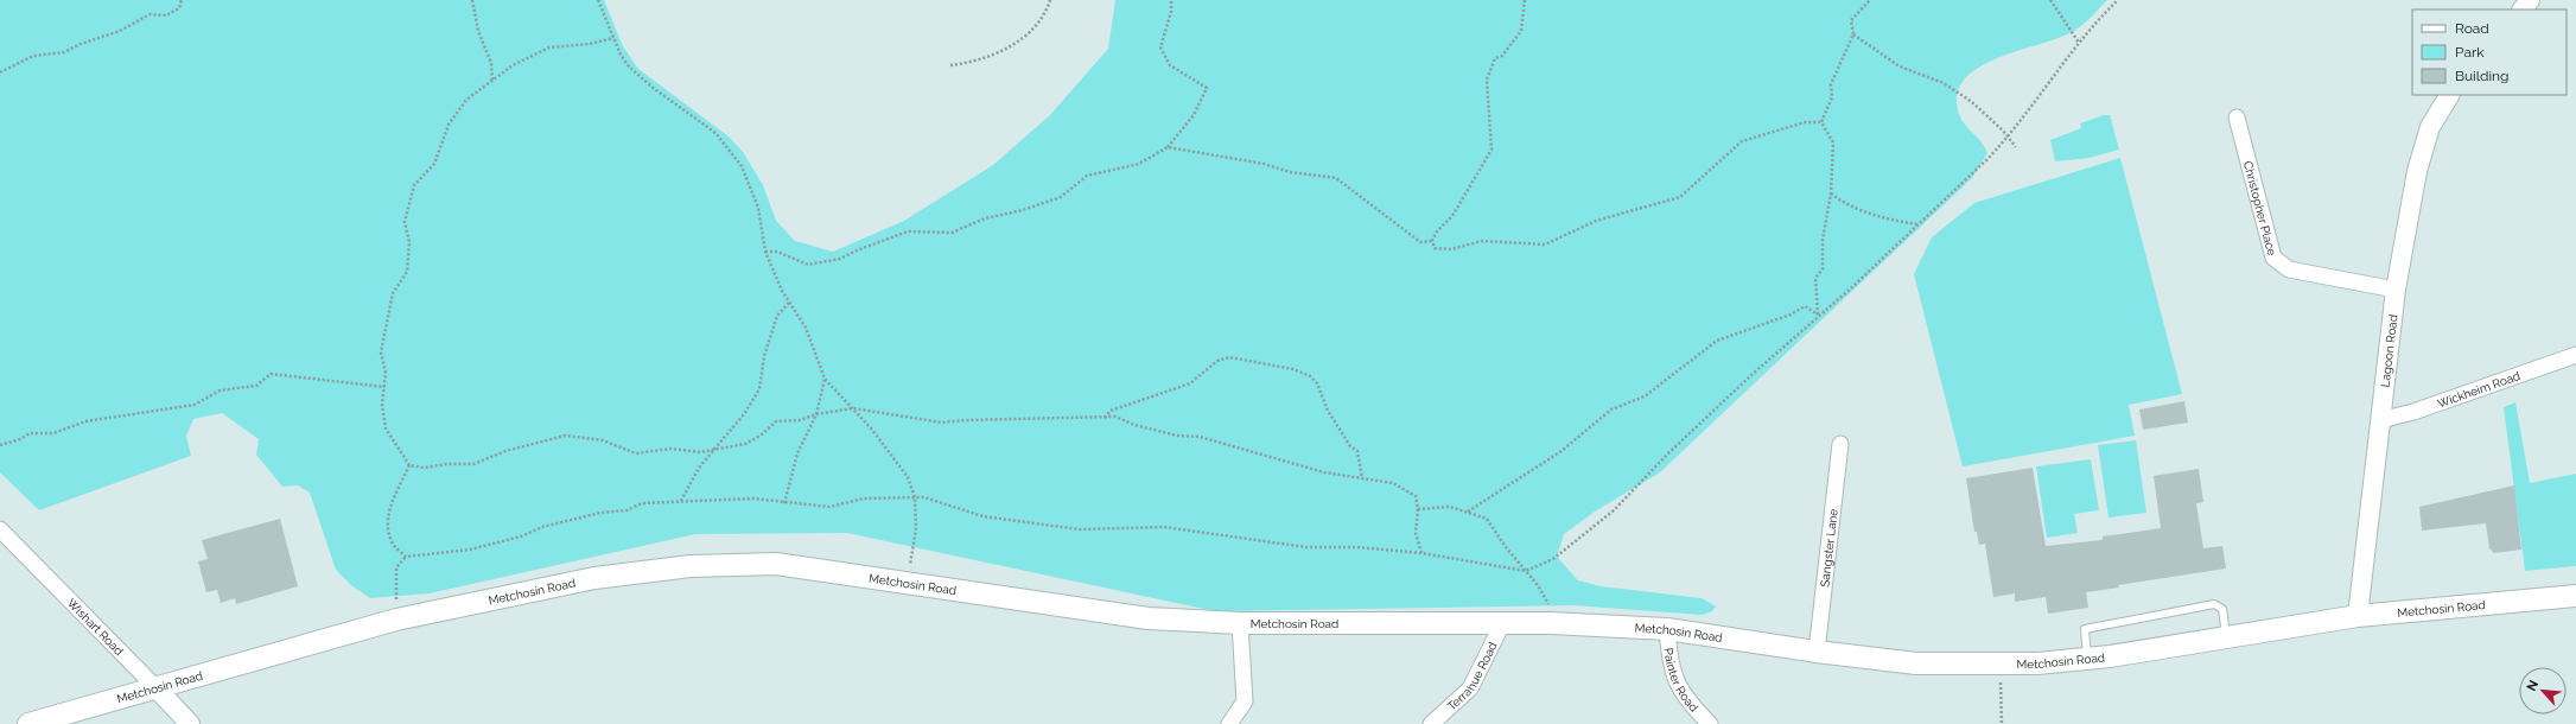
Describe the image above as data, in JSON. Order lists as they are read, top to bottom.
{
  "streets": {
    "main road": ["Metchosin Road"],
    "street": [
      "Christopher Place",
      "Lagoon Road",
      "Wickheim Road",
      "Sangster Lane",
      "Wishart Road",
      "Terrahue Road",
      "Painter Road"
    ]
  },
  "crossings": [
    ["Christopher Place", "Lagoon Road"],
    ["Lagoon Road", "Wickheim Road"],
    ["Lagoon Road", "Metchosin Road"],
    ["Sangster Lane", "Metchosin Road"],
    ["Metchosin Road", "Wishart Road"],
    ["Metchosin Road", "Terrahue Road"],
    ["Metchosin Road", "Painter Road"]
  ],
  "legend": ["Road", "Park", "Building"],
  "north": "top left"
}
